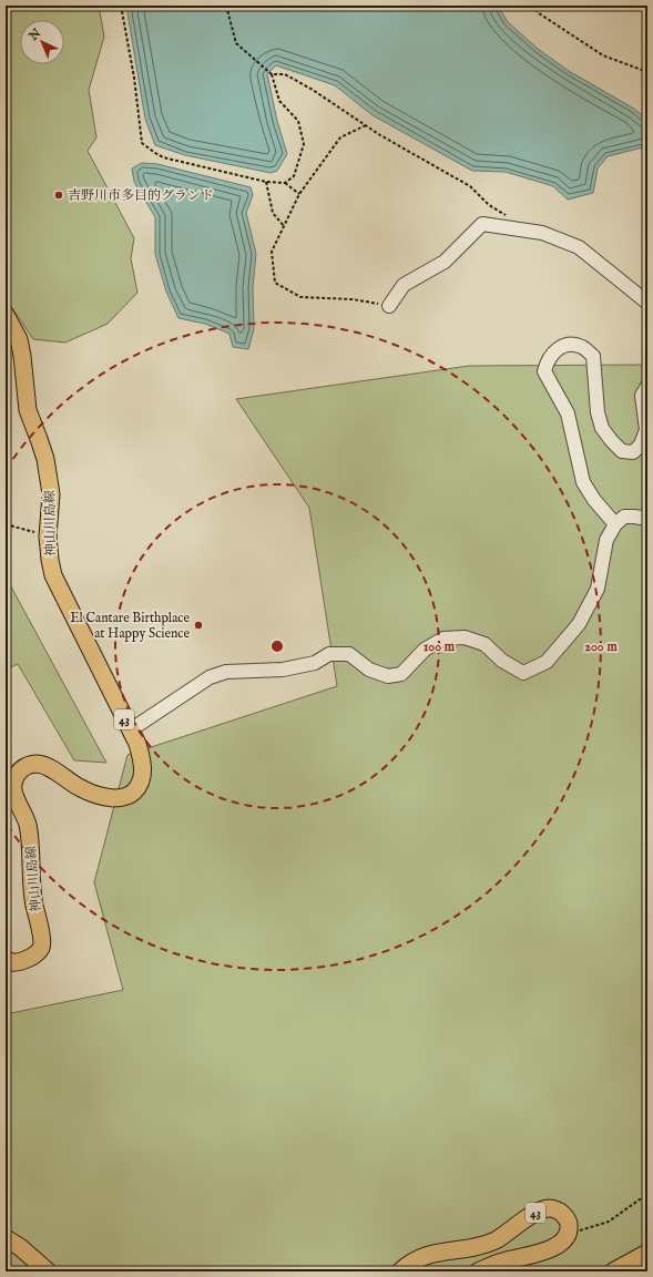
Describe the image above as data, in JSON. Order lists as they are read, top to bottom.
{
  "streets": {
    "main road": ["神山川島線", "43"]
  },
  "places": ["吉野川市多目的グランド", "El Cantare Birthplace at Happy Science"],
  "north": "top left",
  "rings": ["100 m", "200 m"]
}
